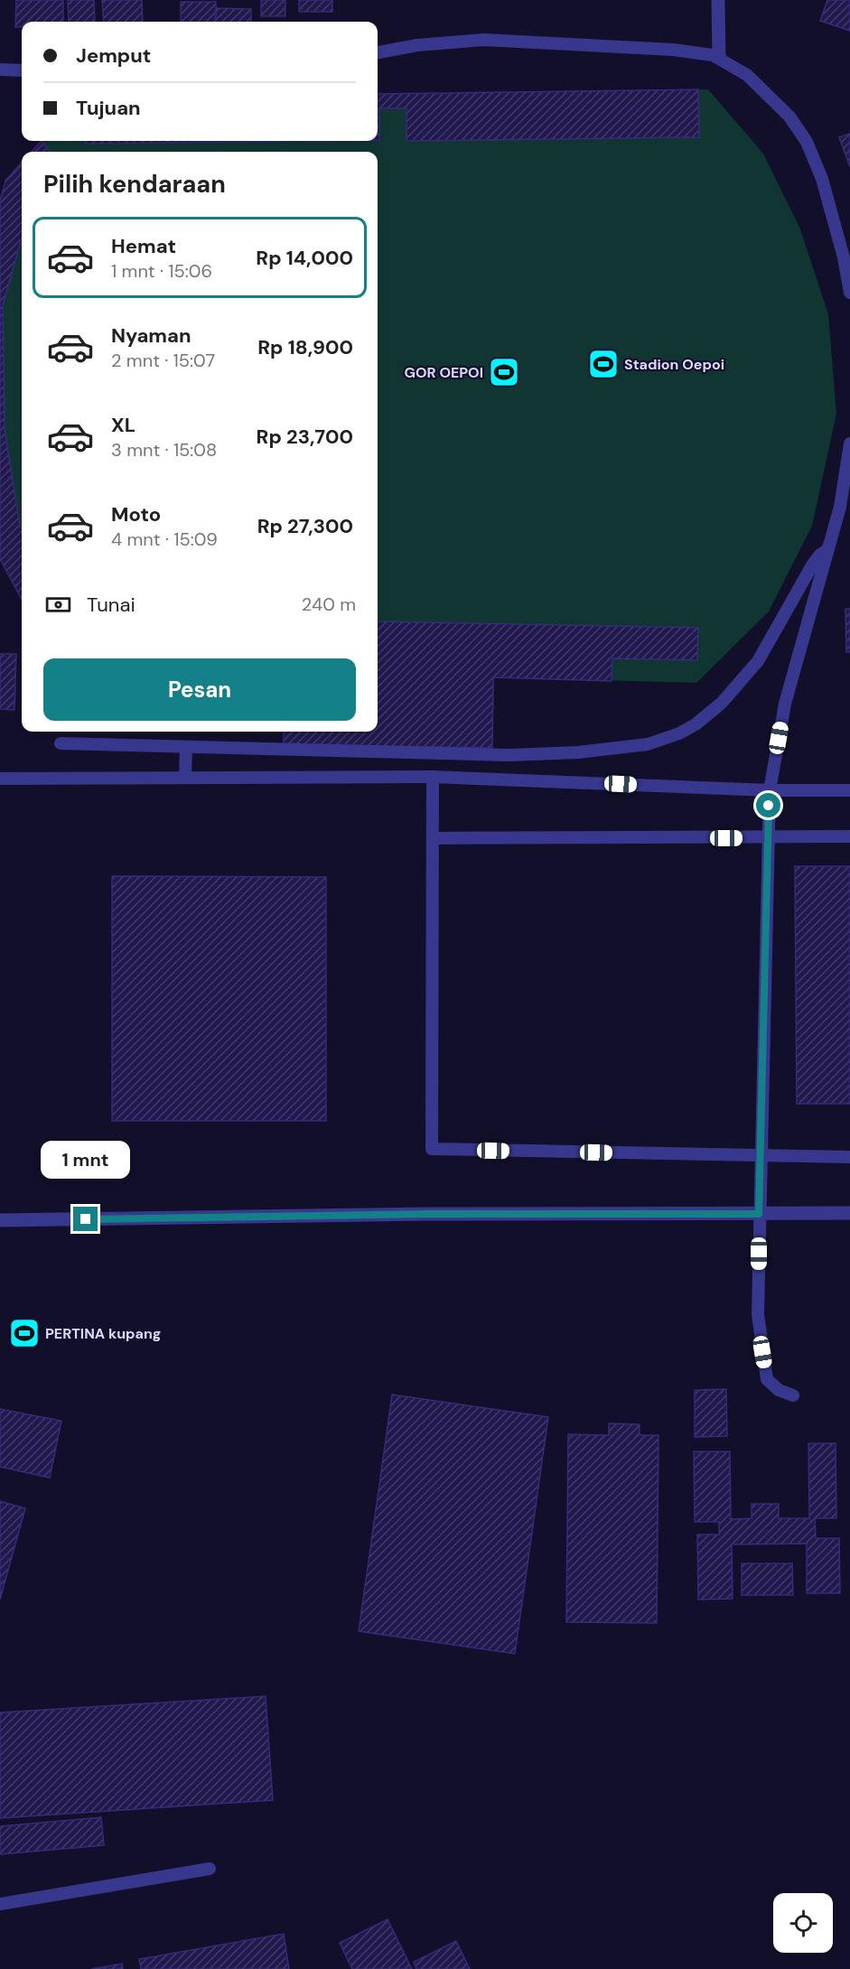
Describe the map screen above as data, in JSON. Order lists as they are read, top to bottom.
{
  "places": {
    "sports": ["Stadion Oepoi", "GOR OEPOI", "PERTINA kupang"]
  },
  "page": {
    "banner": ["Jemput", "Tujuan"],
    "heading": "Pilih kendaraan",
    "list": [
      {
        "name": "Hemat",
        "note": "1 mnt · 15:06",
        "value": "Rp 14,000"
      },
      {
        "name": "Nyaman",
        "note": "2 mnt · 15:07",
        "value": "Rp 18,900"
      },
      {
        "name": "XL",
        "note": "3 mnt · 15:08",
        "value": "Rp 23,700"
      },
      {
        "name": "Moto",
        "note": "4 mnt · 15:09",
        "value": "Rp 27,300"
      }
    ],
    "pay": ["Tunai", "240 m"],
    "buttons": "Pesan",
    "bubble": "1 mnt"
  }
}
